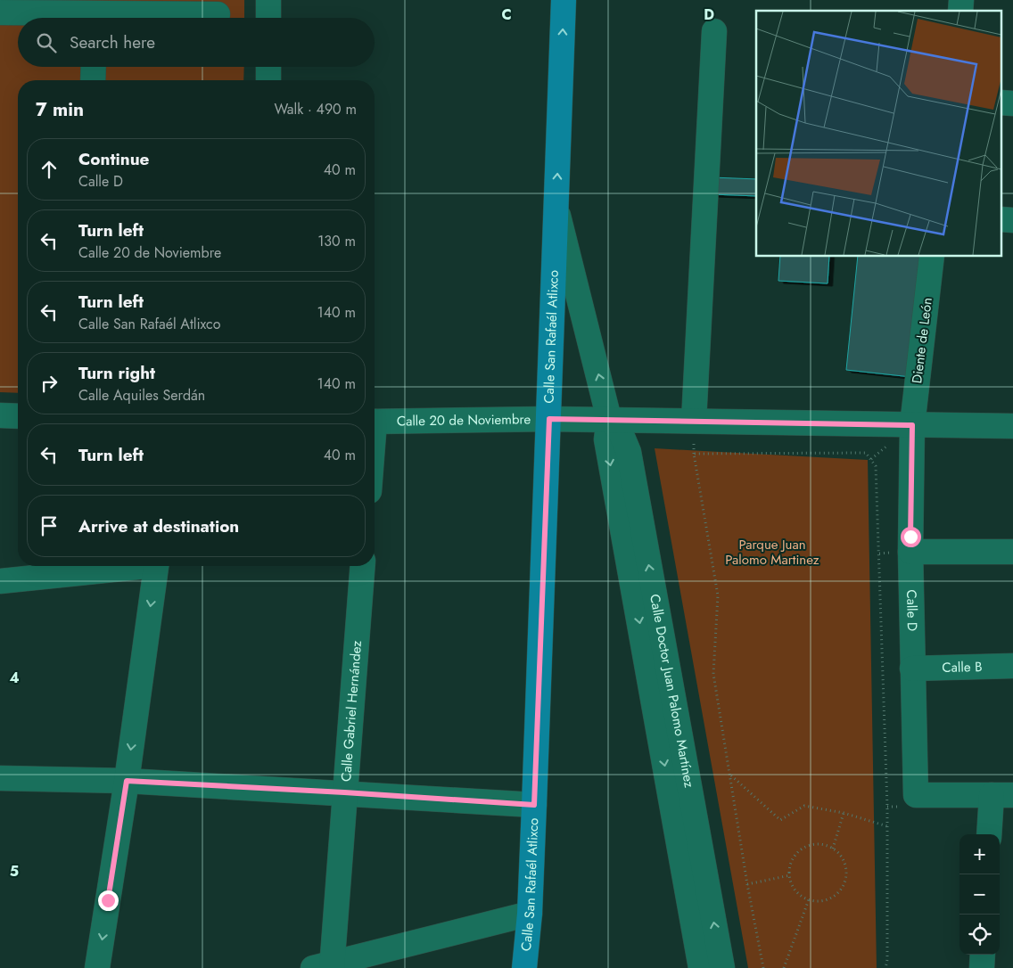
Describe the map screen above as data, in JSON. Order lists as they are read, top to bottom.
{
  "streets": {
    "main road": ["Calle San Rafaél Atlixco"],
    "street": [
      "Diente de León",
      "Calle 20 de Noviembre",
      "Calle D",
      "Calle B",
      "Calle Doctor Juan Palomo Martínez",
      "Calle Gabriel Hernández"
    ]
  },
  "crossings": [
    ["Calle San Rafaél Atlixco", "Calle 20 de Noviembre"],
    ["Calle San Rafaél Atlixco", "Calle Doctor Juan Palomo Martínez"],
    ["Diente de León", "Calle 20 de Noviembre"],
    ["Diente de León", "Calle D"],
    ["Calle 20 de Noviembre", "Calle D"],
    ["Calle 20 de Noviembre", "Calle Doctor Juan Palomo Martínez"],
    ["Calle D", "Calle B"]
  ],
  "parks": ["Parque Juan Palomo Martinez"],
  "page": {
    "search": "Search here",
    "heading": ["7 min", "Walk · 490 m"],
    "list": [
      ["Continue", "Calle D", "40 m"],
      ["Turn left", "Calle 20 de Noviembre", "130 m"],
      ["Turn left", "Calle San Rafaél Atlixco", "140 m"],
      ["Turn right", "Calle Aquiles Serdán", "140 m"],
      ["Turn left", "40 m"],
      "Arrive at destination"
    ],
    "map_buttons": ["+", "−"]
  },
  "grid": {
    "columns": ["C", "D"],
    "rows": ["4", "5"]
  }
}
